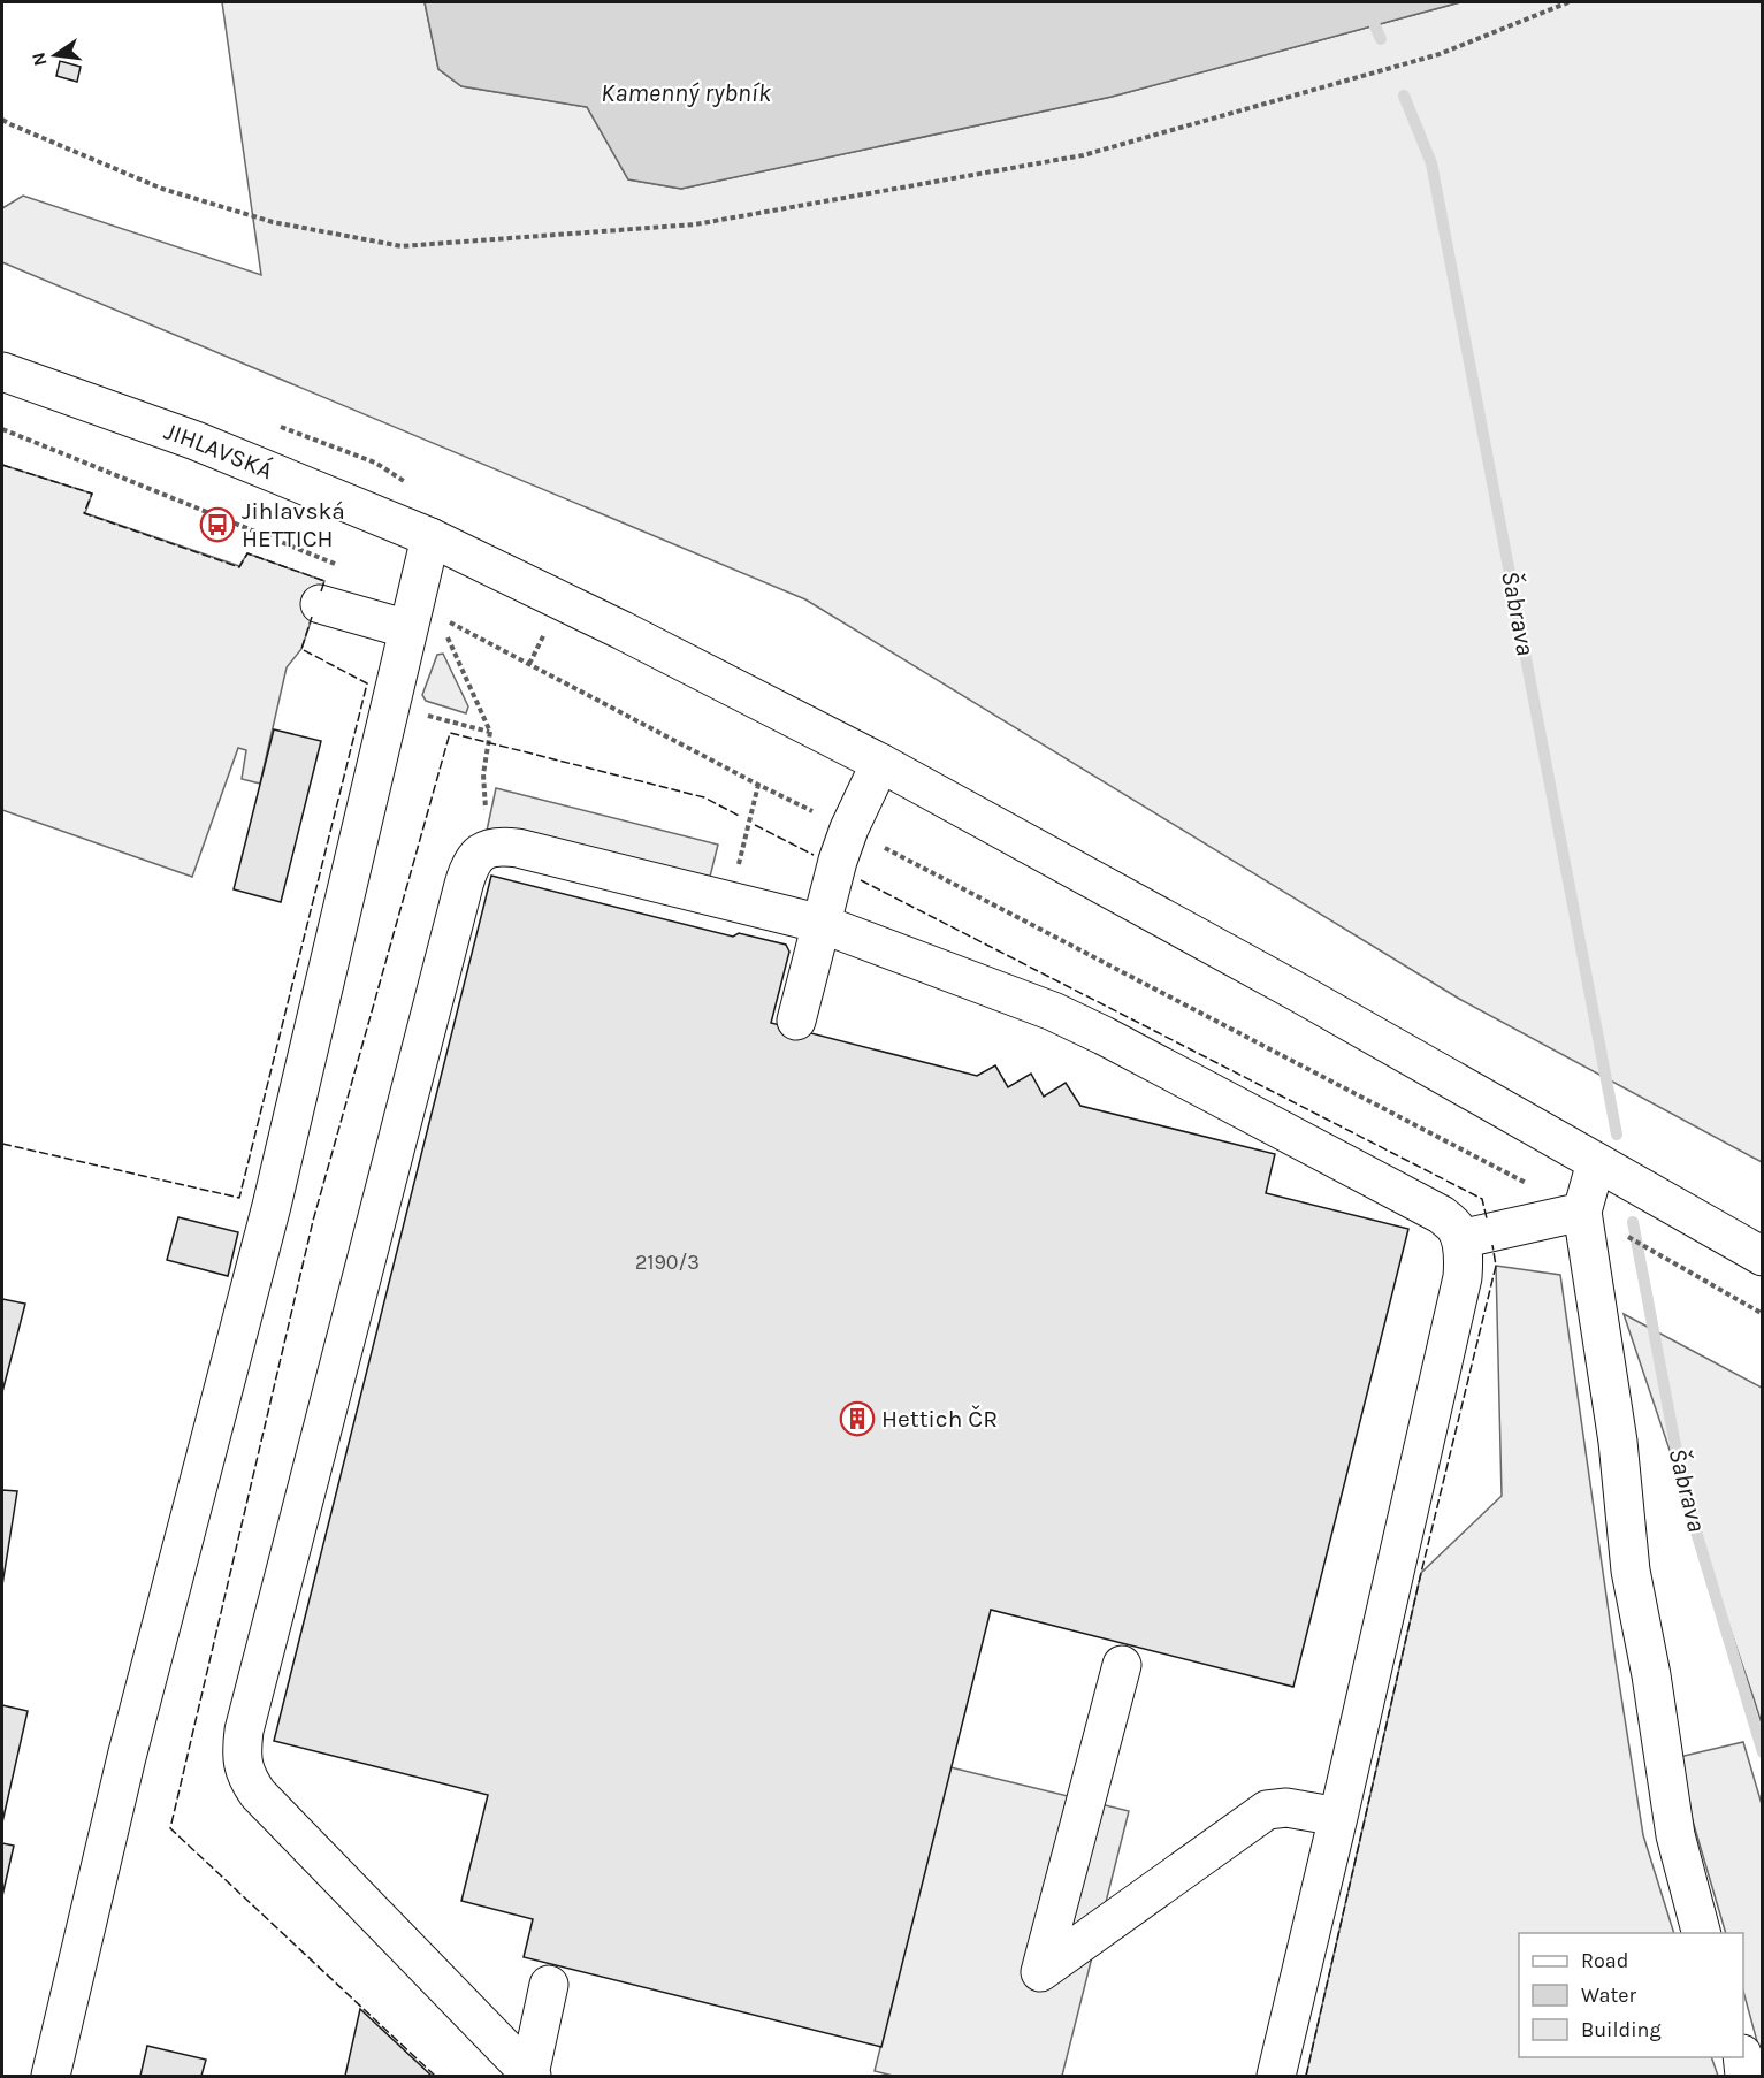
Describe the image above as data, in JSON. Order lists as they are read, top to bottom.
{
  "streets": {
    "main road": ["JIHLAVSKÁ"]
  },
  "water": ["Kamenný rybník", "Šabrava"],
  "places": {
    "bus stop": ["Jihlavská HETTICH"],
    "building": ["Hettich ČR"]
  },
  "house_numbers": ["2190/3"],
  "legend": ["Road", "Water", "Building"],
  "north": "left"
}
